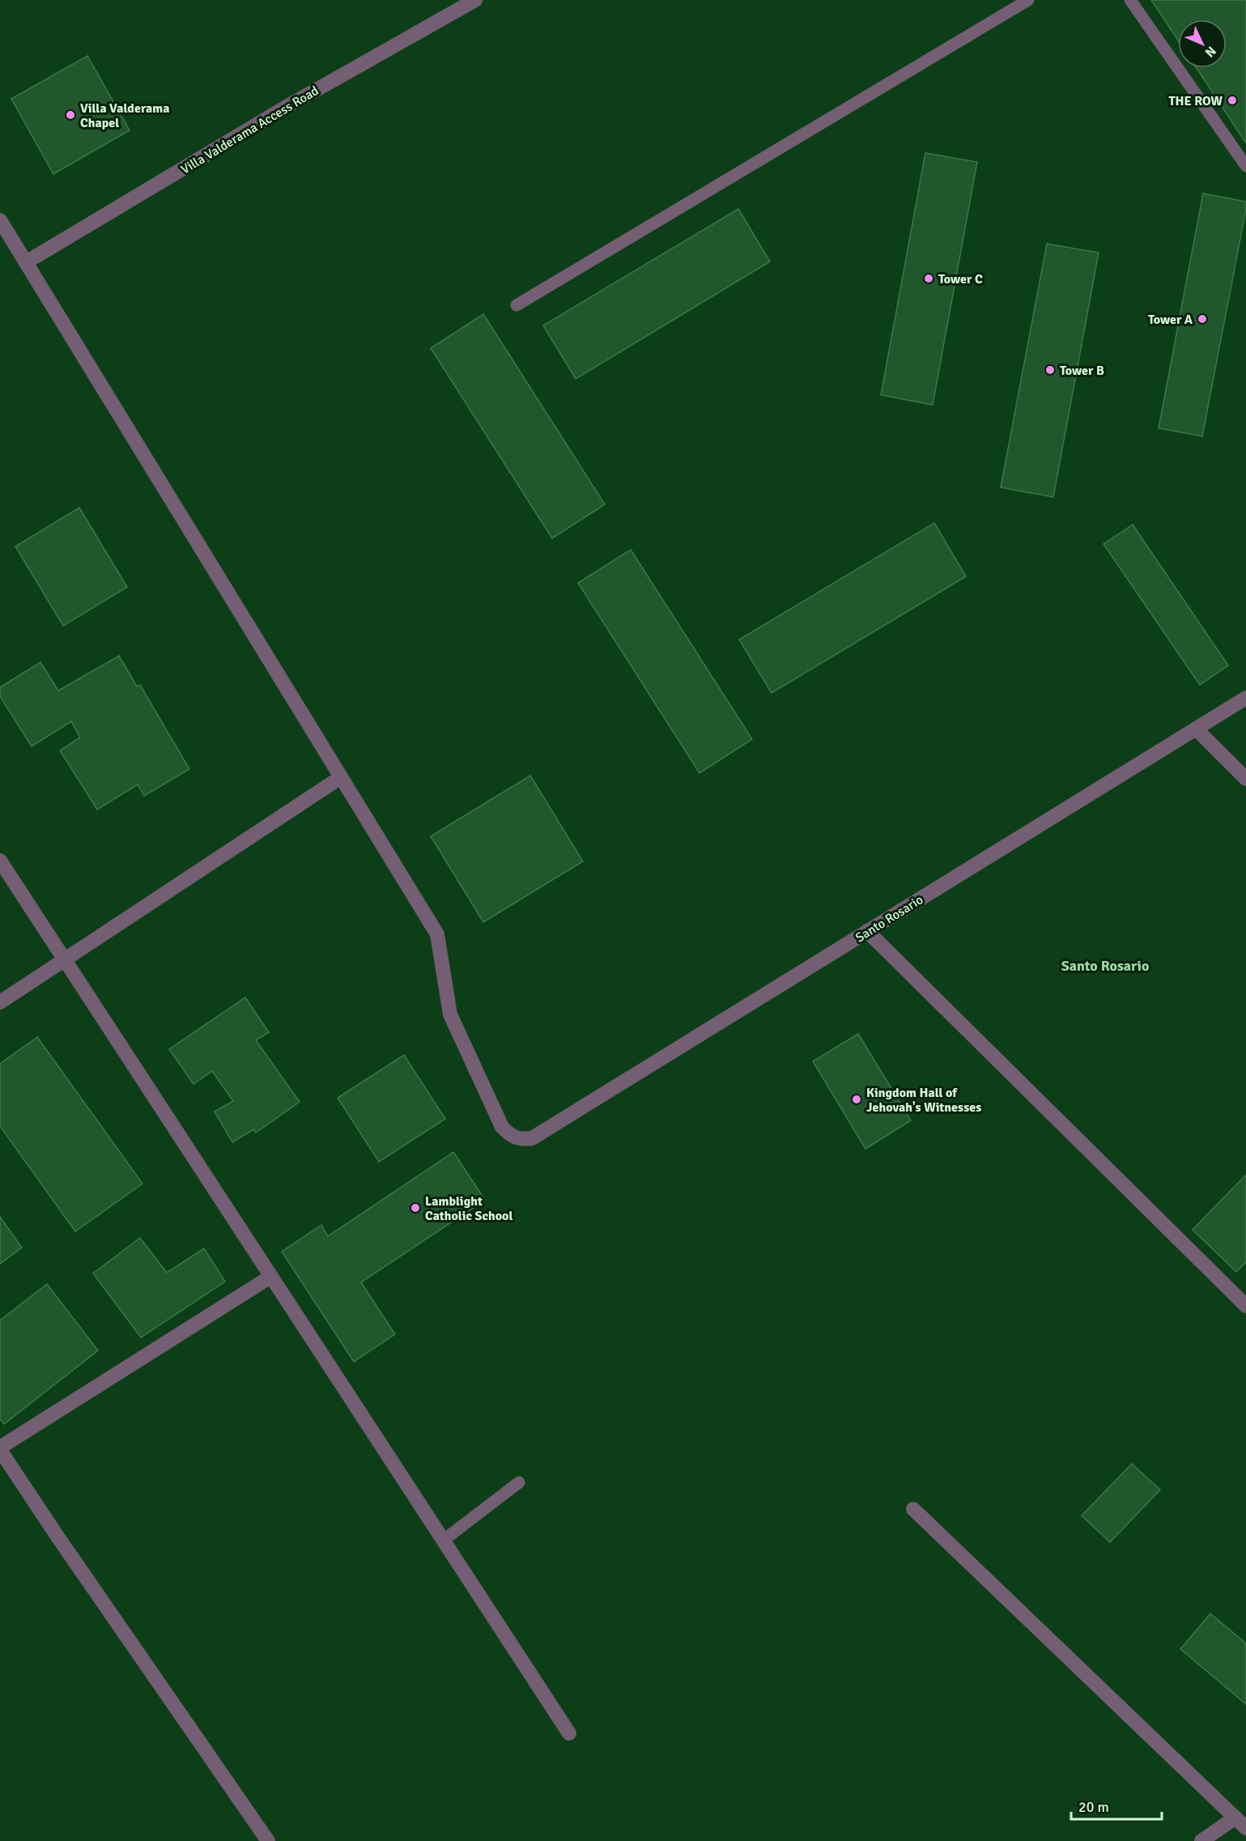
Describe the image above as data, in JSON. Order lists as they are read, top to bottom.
{
  "streets": {
    "street": ["Villa Valderama Access Road", "Santo Rosario"]
  },
  "districts": ["Santo Rosario"],
  "places": [
    "THE ROW",
    "Villa Valderama Chapel",
    "Tower C",
    "Tower A",
    "Tower B",
    "Kingdom Hall of Jehovah's Witnesses",
    "Lamblight Catholic School"
  ],
  "scale_bar": "20 m",
  "north": "bottom right"
}
